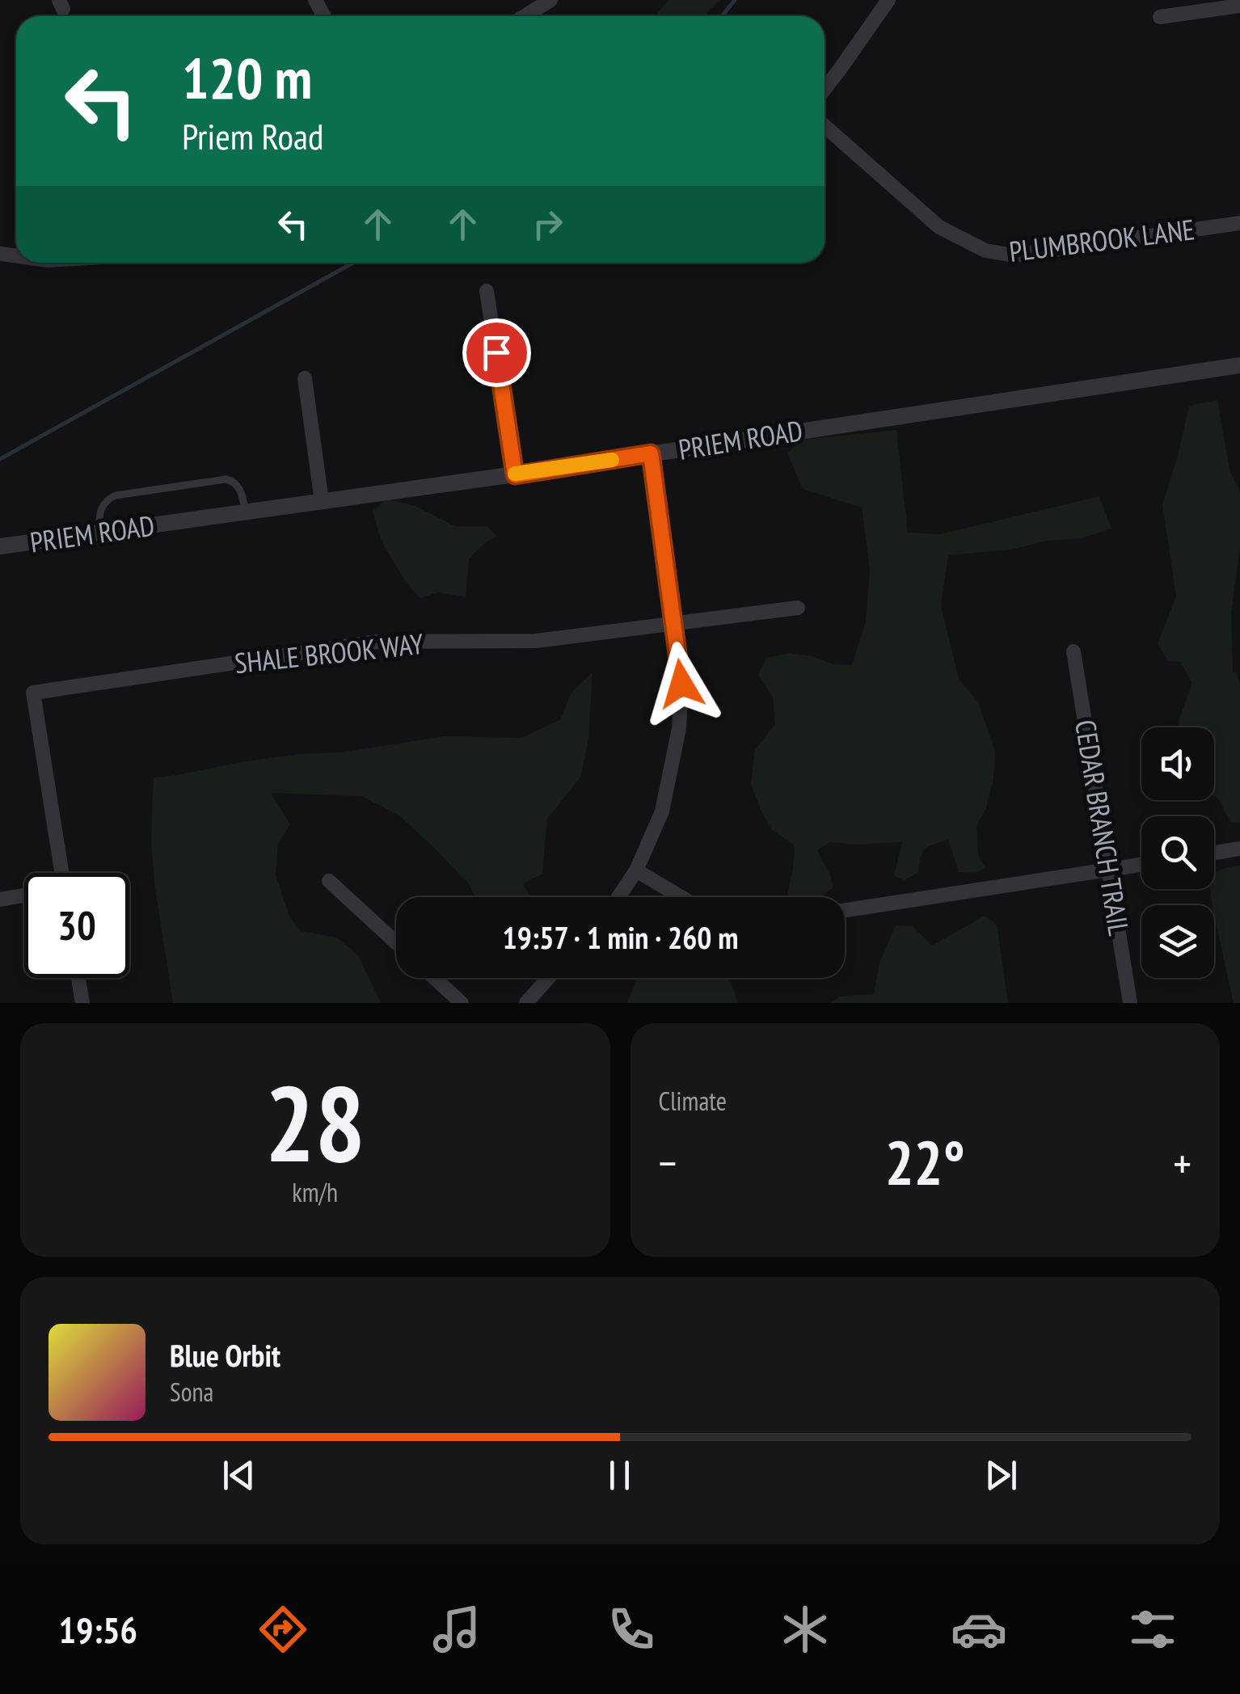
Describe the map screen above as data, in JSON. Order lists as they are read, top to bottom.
{
  "streets": {
    "street": [
      "PLUMBROOK LANE",
      "PRIEM ROAD",
      "SHALE BROOK WAY",
      "CEDAR BRANCH TRAIL"
    ]
  },
  "page": {
    "turn": ["120 m", "Priem Road"],
    "limit": "30",
    "trip": "19:57 · 1 min · 260 m",
    "tile": [
      ["28", "km/h"],
      "Climate"
    ],
    "heat": ["−", "22°", "+"],
    "song": ["Blue Orbit", "Sona"],
    "tabs": "19:56"
  }
}
